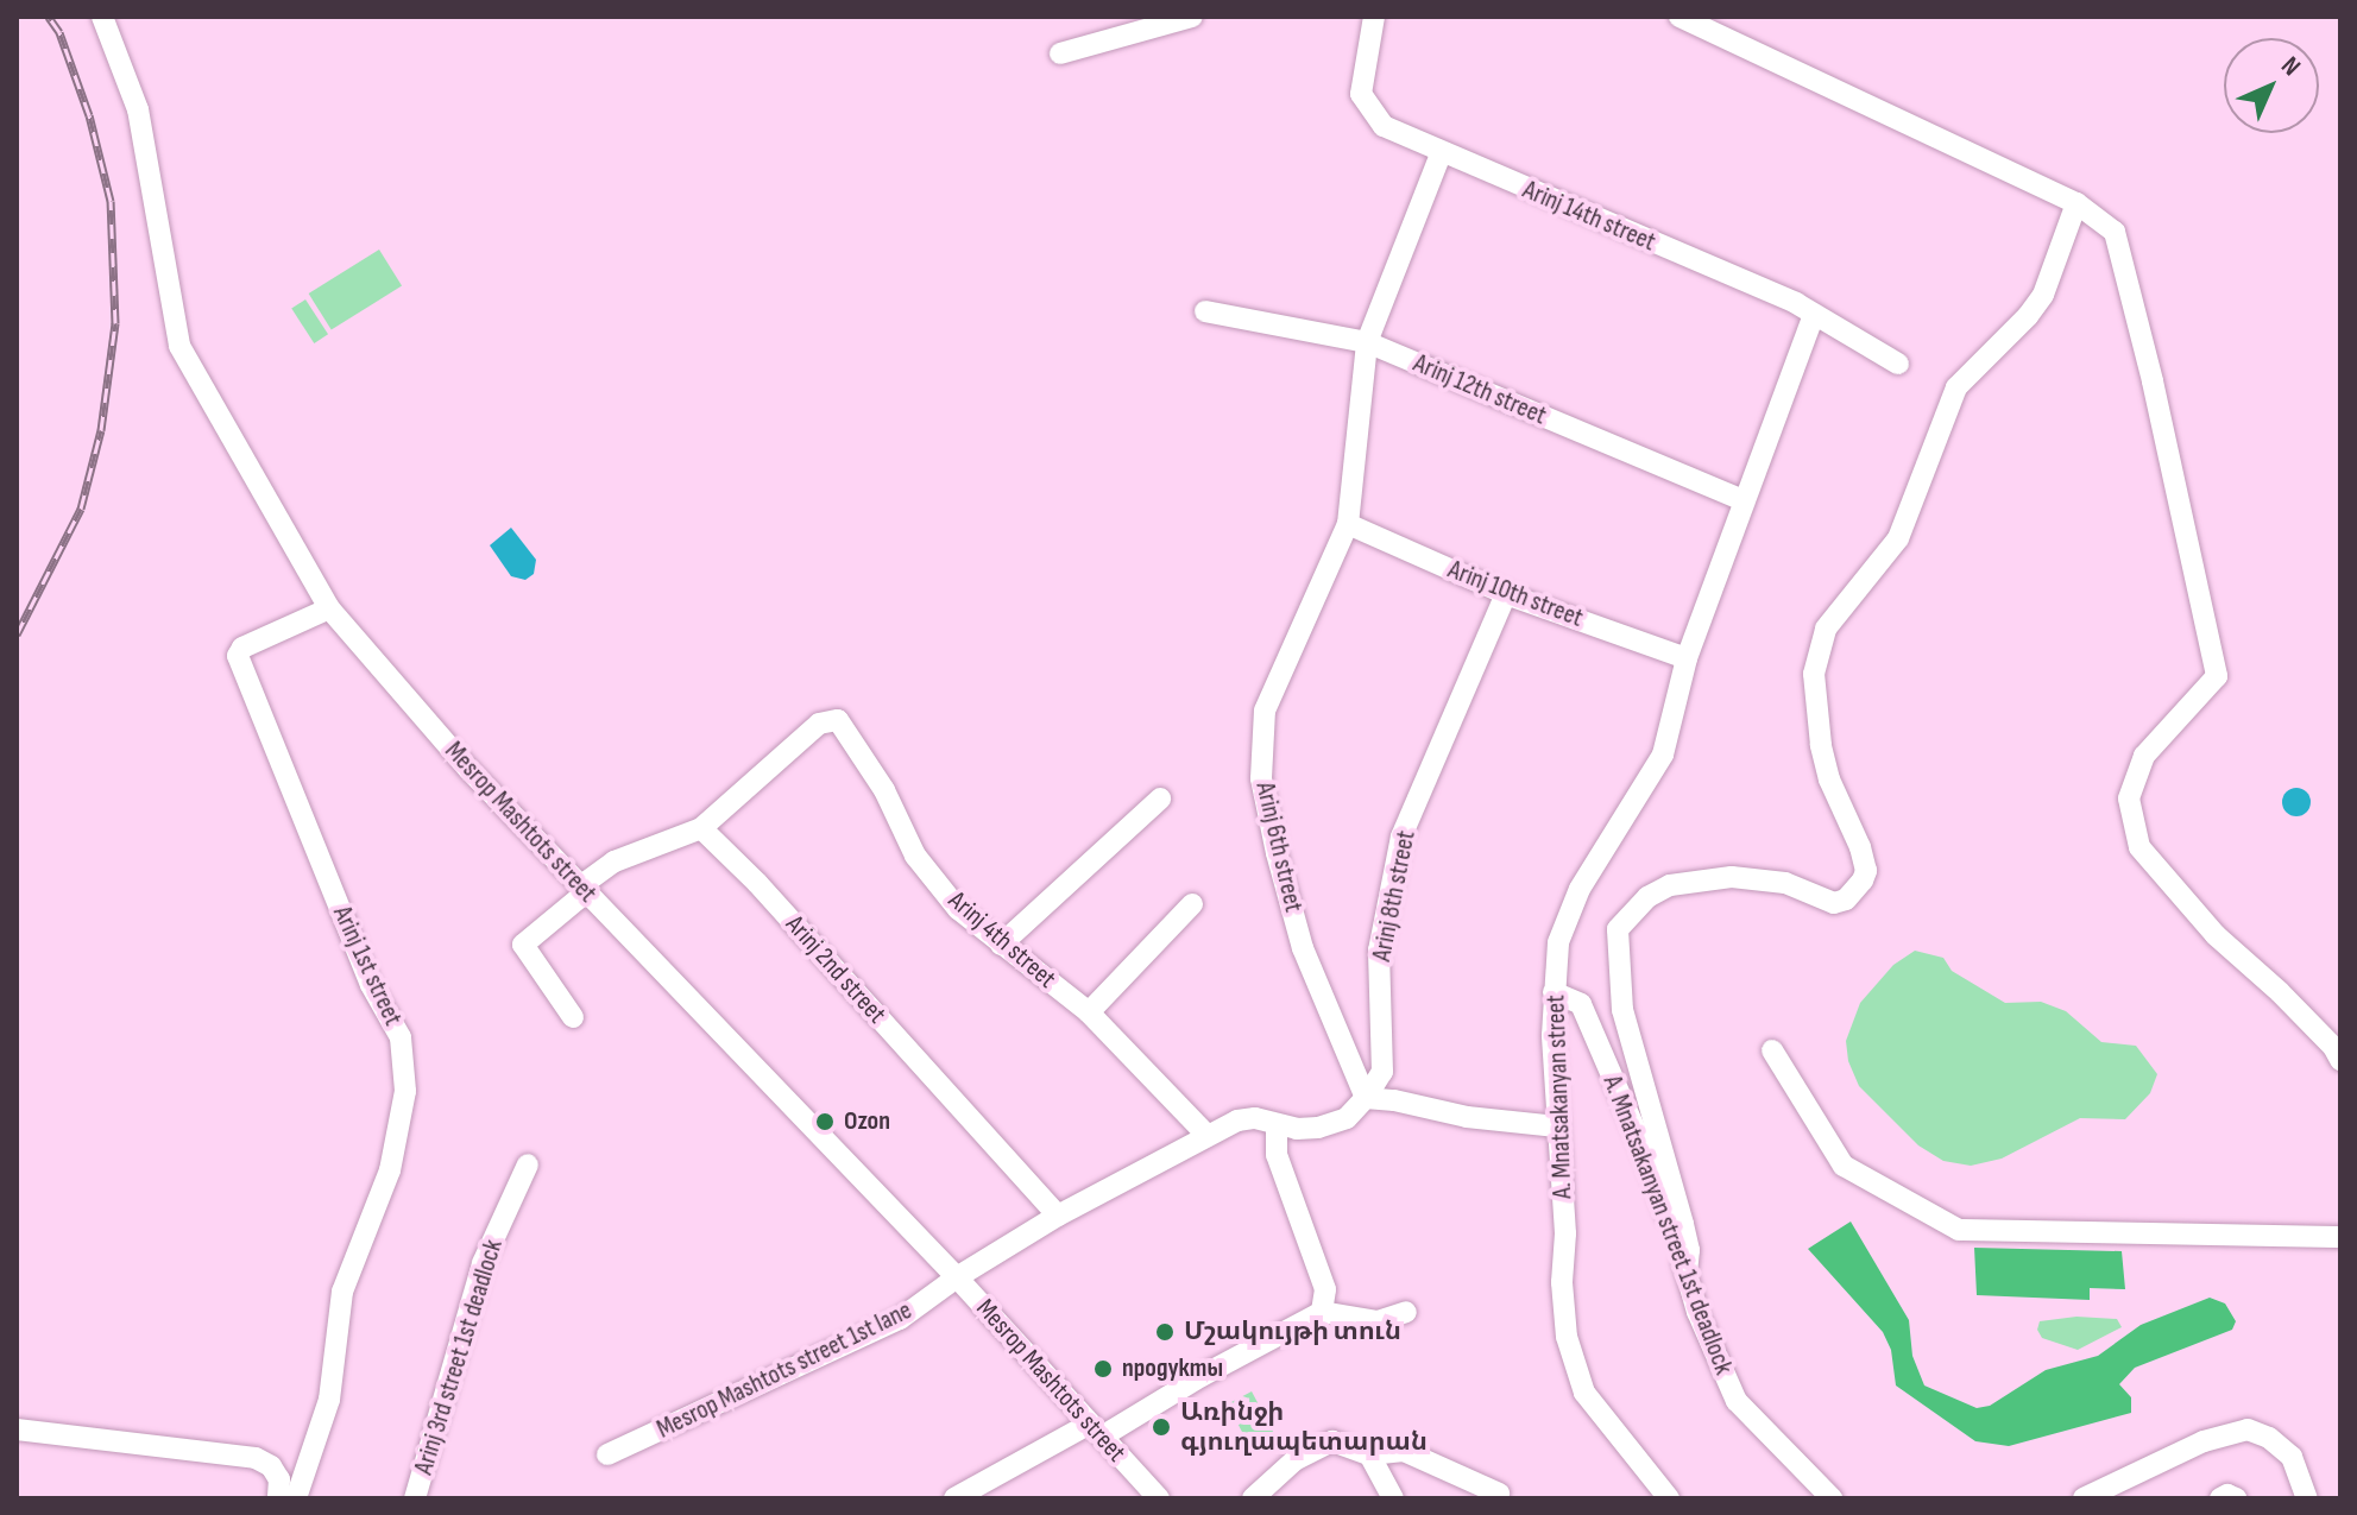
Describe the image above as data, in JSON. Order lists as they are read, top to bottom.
{
  "streets": {
    "street": [
      "Arinj 14th street",
      "Arinj 12th street",
      "Arinj 10th street",
      "Mesrop Mashtots street",
      "Arinj 6th street",
      "Arinj 8th street",
      "Arinj 4th street",
      "Arinj 1st street",
      "Arinj 2nd street",
      "A. Mnatsakanyan street",
      "A. Mnatsakanyan street 1st deadlock",
      "Arinj 3rd street 1st deadlock",
      "Mesrop Mashtots street 1st lane"
    ]
  },
  "crossings": [
    ["Arinj 14th street", "Arinj 6th street"],
    ["Arinj 14th street", "A. Mnatsakanyan street"],
    ["Arinj 12th street", "Arinj 6th street"],
    ["Arinj 12th street", "A. Mnatsakanyan street"],
    ["Arinj 10th street", "Arinj 6th street"],
    ["Arinj 10th street", "Arinj 8th street"],
    ["Arinj 10th street", "A. Mnatsakanyan street"],
    ["Mesrop Mashtots street", "Arinj 1st street"],
    ["Mesrop Mashtots street", "Mesrop Mashtots street 1st lane"],
    ["Arinj 6th street", "Arinj 8th street"],
    ["Arinj 4th street", "Arinj 2nd street"],
    ["A. Mnatsakanyan street", "A. Mnatsakanyan street 1st deadlock"]
  ],
  "places": [
    "Ozon",
    "Մշակույթի տուն",
    "продукты",
    "Առինջի գյուղապետարան"
  ],
  "north": "top right"
}
